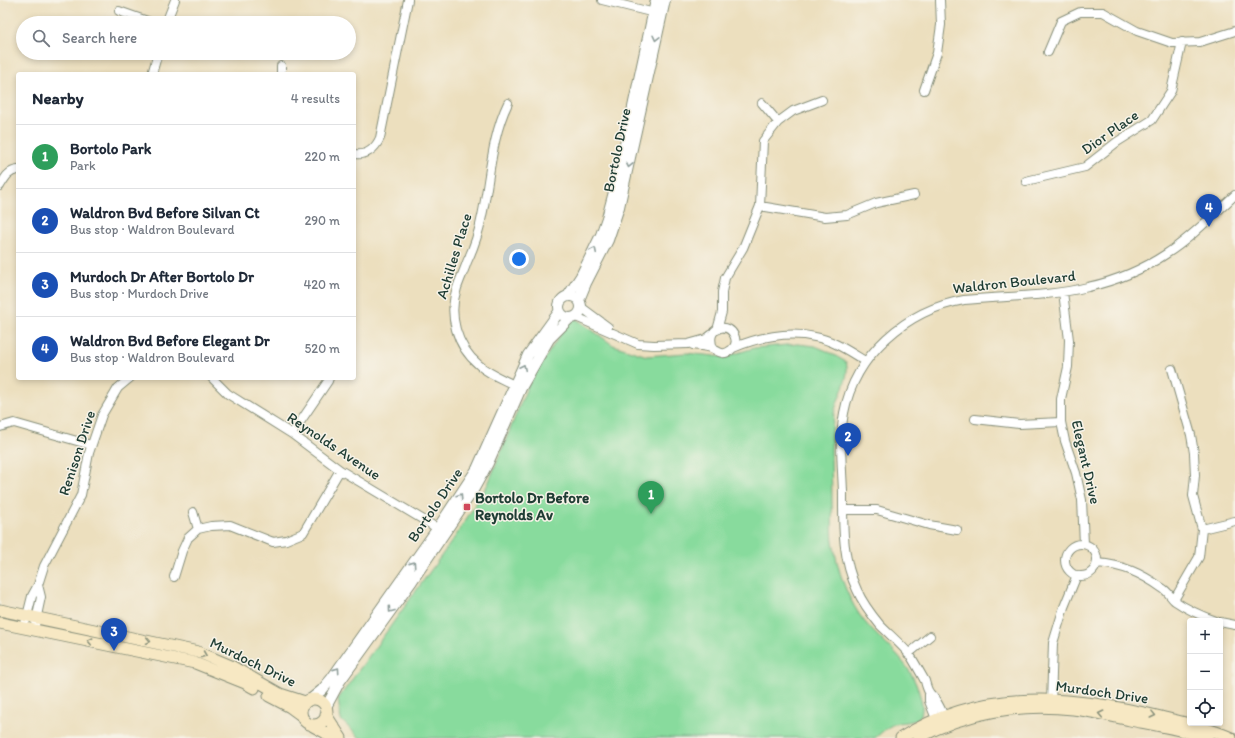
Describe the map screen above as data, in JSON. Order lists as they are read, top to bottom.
{
  "streets": {
    "main road": ["Murdoch Drive"],
    "street": [
      "Dior Place",
      "Bortolo Drive",
      "Achilles Place",
      "Waldron Boulevard",
      "Reynolds Avenue",
      "Renison Drive",
      "Elegant Drive"
    ]
  },
  "crossings": [
    ["Bortolo Drive", "Achilles Place"],
    ["Bortolo Drive", "Reynolds Avenue"],
    ["Bortolo Drive", "Murdoch Drive"],
    ["Waldron Boulevard", "Elegant Drive"],
    ["Waldron Boulevard", "Murdoch Drive"],
    ["Renison Drive", "Murdoch Drive"]
  ],
  "places": {
    "transit": ["Bortolo Dr Before Reynolds Av"]
  },
  "page": {
    "search": "Search here",
    "heading": ["Nearby", "4 results"],
    "list": [
      {
        "mark": "1",
        "name": "Bortolo Park",
        "note": "Park",
        "value": "220 m"
      },
      {
        "mark": "2",
        "name": "Waldron Bvd Before Silvan Ct",
        "note": "Bus stop · Waldron Boulevard",
        "value": "290 m"
      },
      {
        "mark": "3",
        "name": "Murdoch Dr After Bortolo Dr",
        "note": "Bus stop · Murdoch Drive",
        "value": "420 m"
      },
      {
        "mark": "4",
        "name": "Waldron Bvd Before Elegant Dr",
        "note": "Bus stop · Waldron Boulevard",
        "value": "520 m"
      }
    ],
    "pins": [
      "4",
      "2",
      "1",
      "3"
    ],
    "map_buttons": ["+", "−"]
  }
}
